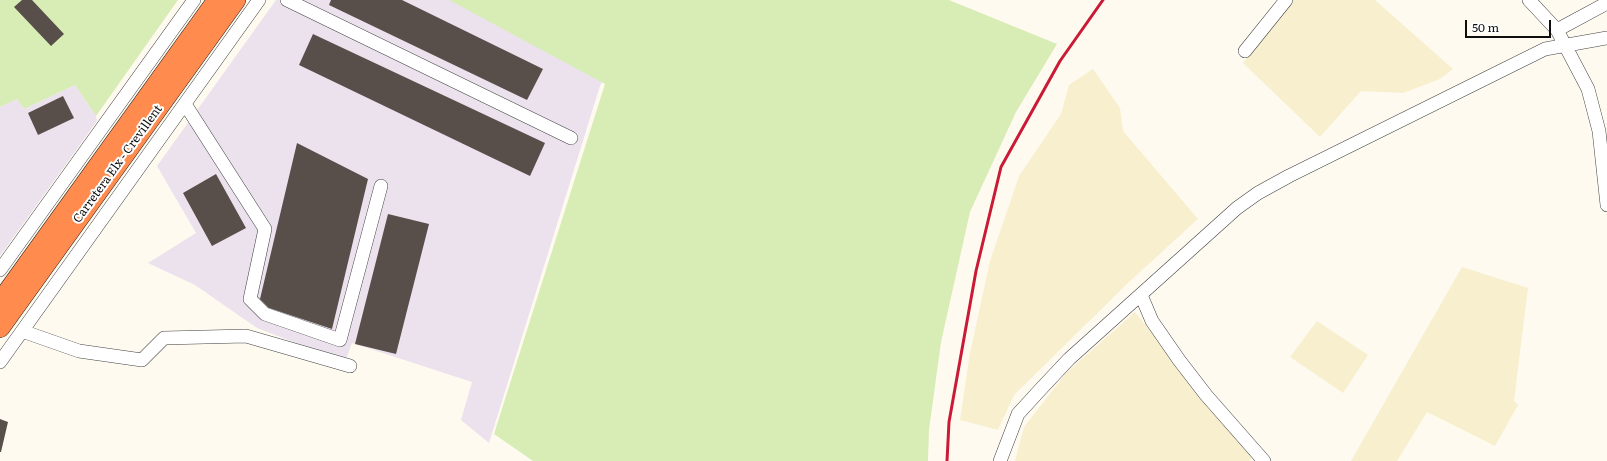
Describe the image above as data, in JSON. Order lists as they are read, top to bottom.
{
  "streets": {
    "highway": ["Carretera Elx - Crevillent"]
  },
  "scale_bar": "50 m"
}
